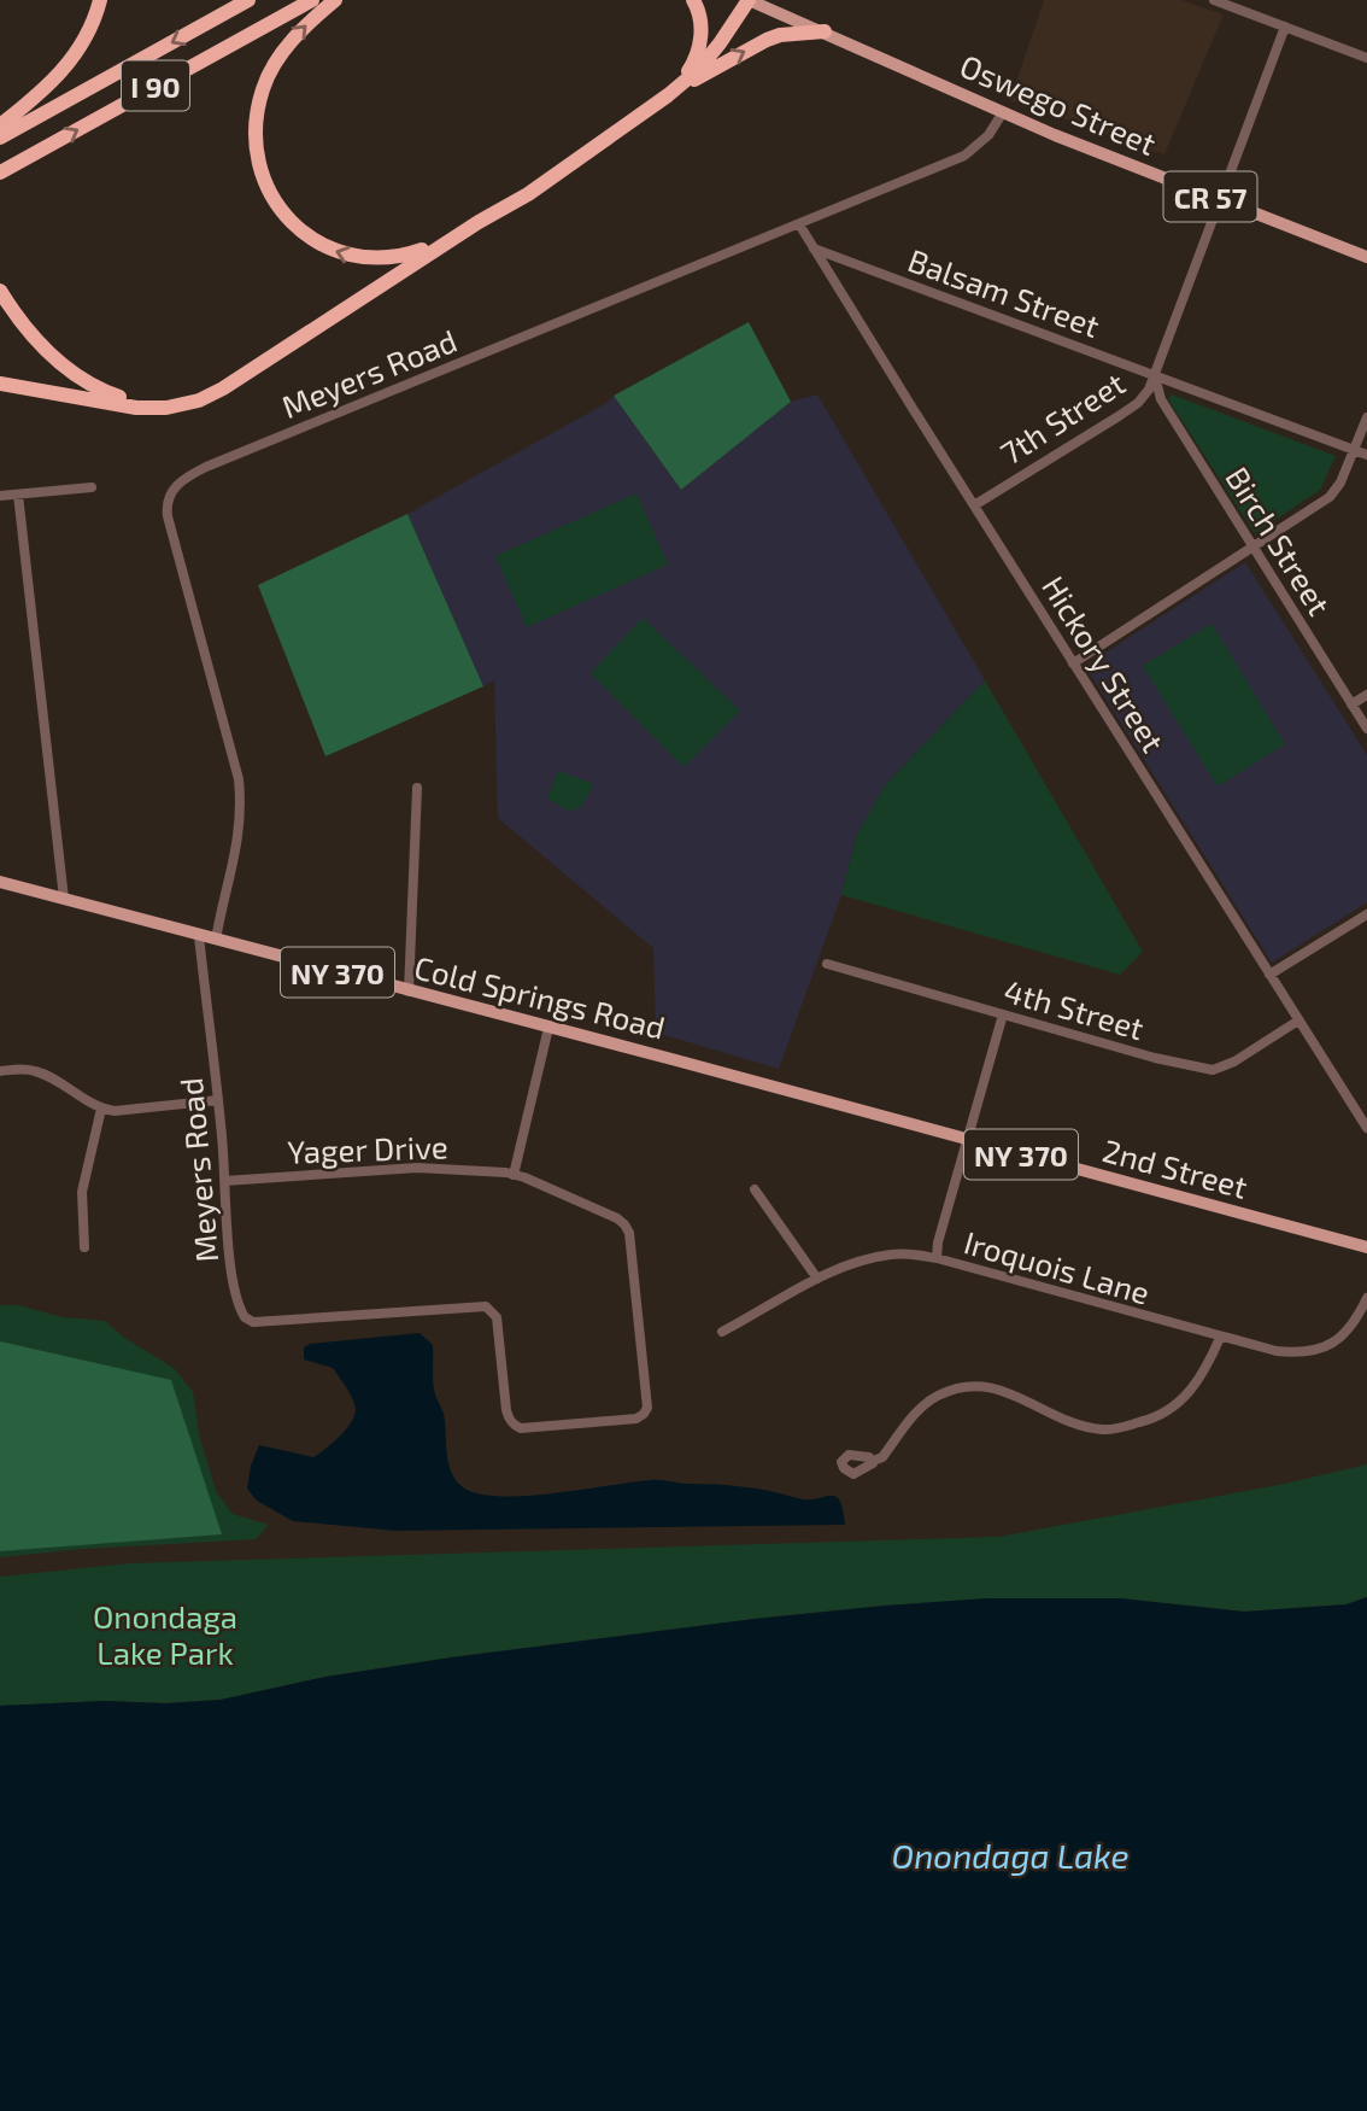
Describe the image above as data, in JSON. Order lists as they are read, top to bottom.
{
  "streets": {
    "highway": ["I 90"],
    "main road": [
      "Oswego Street",
      "CR 57",
      "NY 370",
      "Cold Springs Road",
      "2nd Street"
    ],
    "street": [
      "Balsam Street",
      "Meyers Road",
      "7th Street",
      "Birch Street",
      "Hickory Street",
      "4th Street",
      "Yager Drive",
      "Iroquois Lane"
    ]
  },
  "crossings": [
    ["Oswego Street", "CR 57"],
    ["Oswego Street", "Meyers Road"],
    ["Oswego Street", "7th Street"],
    ["Balsam Street", "7th Street"],
    ["Balsam Street", "Birch Street"],
    ["Balsam Street", "Hickory Street"],
    ["Meyers Road", "Hickory Street"],
    ["Meyers Road", "Cold Springs Road"],
    ["Meyers Road", "Yager Drive"],
    ["7th Street", "Birch Street"],
    ["7th Street", "Hickory Street"],
    ["Hickory Street", "4th Street"],
    ["Cold Springs Road", "2nd Street"]
  ],
  "water": ["Onondaga Lake"],
  "parks": ["Onondaga Lake Park"]
}
